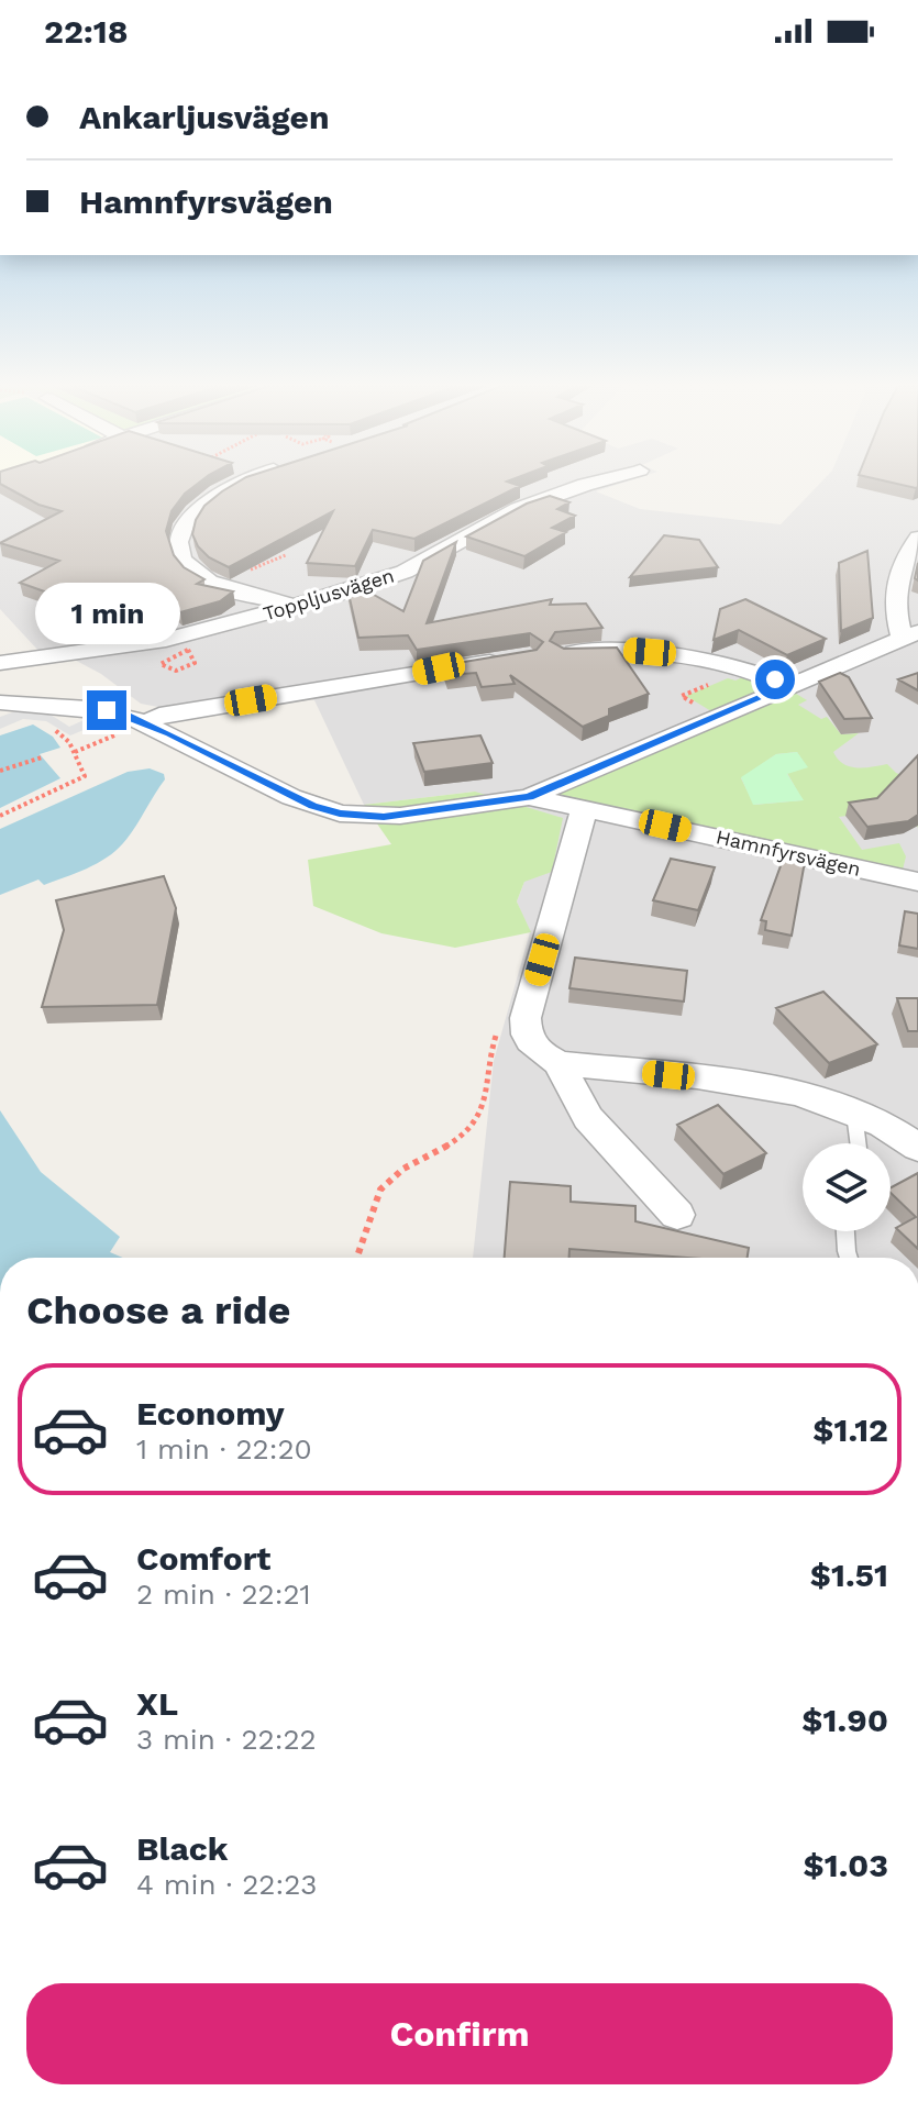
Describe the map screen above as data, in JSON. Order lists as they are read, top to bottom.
{
  "streets": {
    "street": ["Toppljusvägen", "Hamnfyrsvägen"]
  },
  "page": {
    "status": "22:18",
    "banner": ["Ankarljusvägen", "Hamnfyrsvägen"],
    "bubble": "1 min",
    "heading": "Choose a ride",
    "list": [
      {
        "name": "Economy",
        "note": "1 min · 22:20",
        "value": "$1.12"
      },
      {
        "name": "Comfort",
        "note": "2 min · 22:21",
        "value": "$1.51"
      },
      {
        "name": "XL",
        "note": "3 min · 22:22",
        "value": "$1.90"
      },
      {
        "name": "Black",
        "note": "4 min · 22:23",
        "value": "$1.03"
      }
    ],
    "buttons": "Confirm"
  }
}
